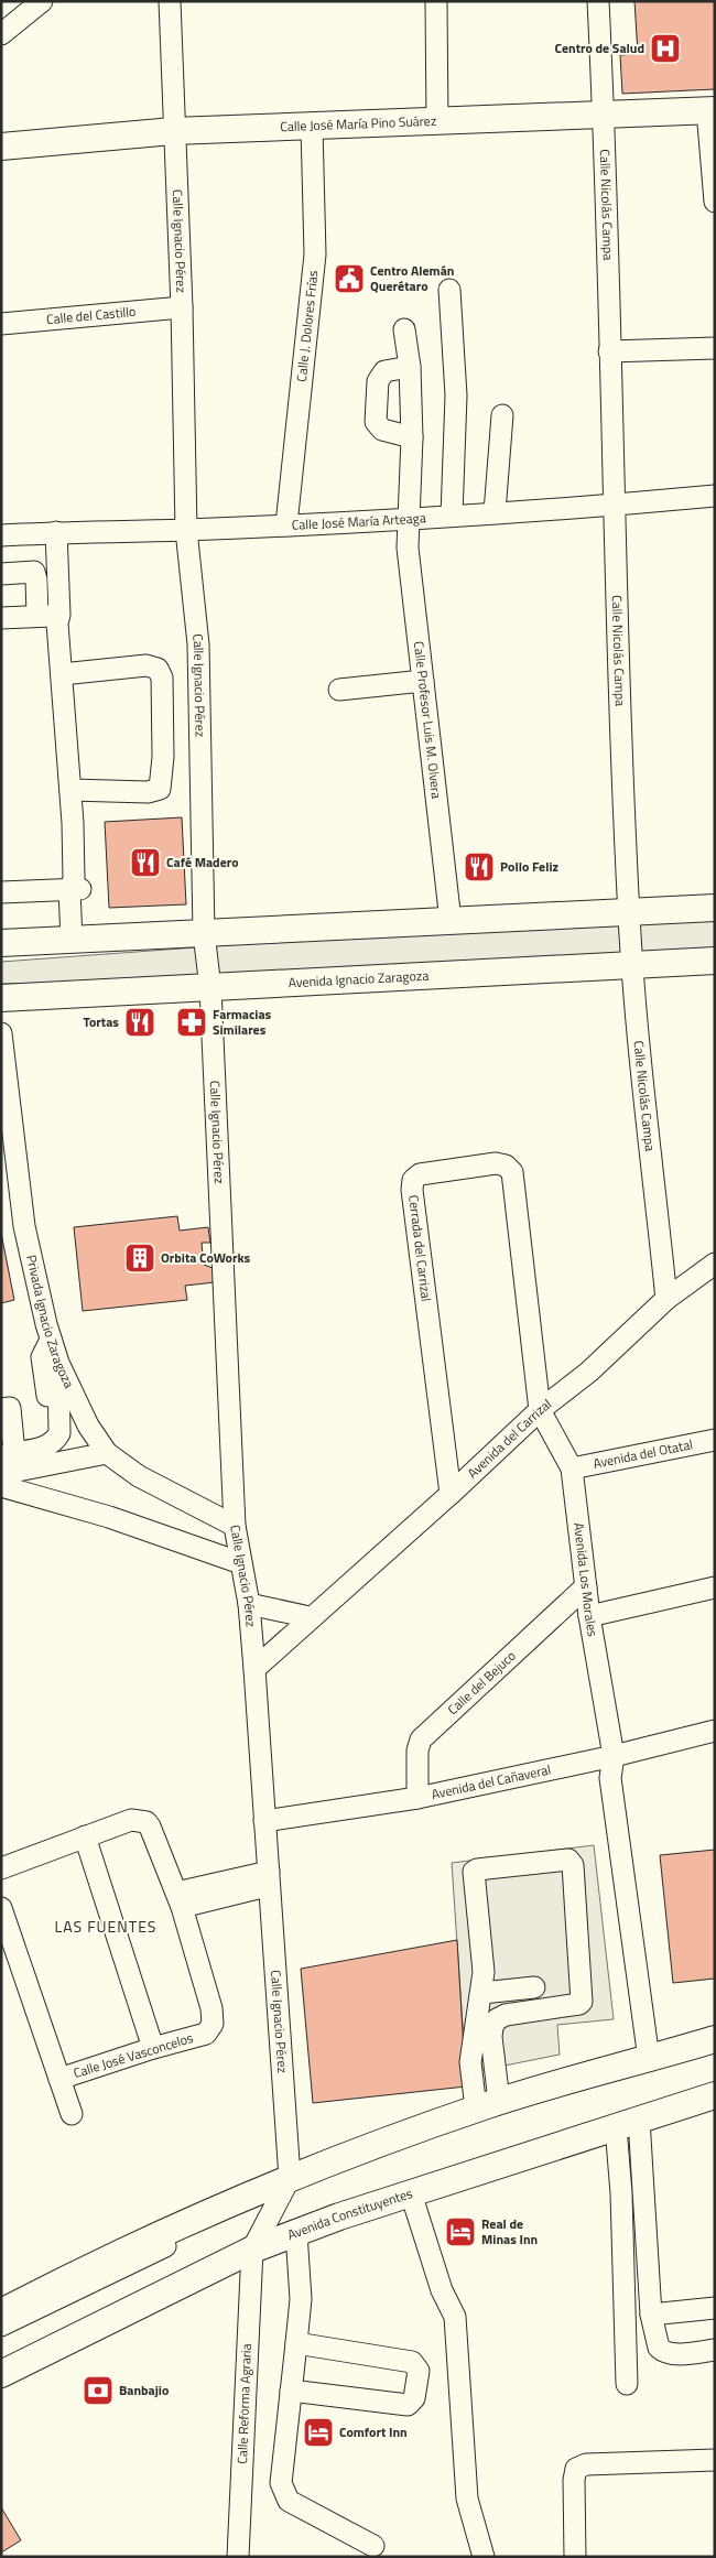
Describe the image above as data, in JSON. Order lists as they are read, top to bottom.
{
  "streets": {
    "main road": ["Calle José María Pino Suárez", "Avenida Ignacio Zaragoza", "Avenida Constituyentes"],
    "street": [
      "Calle Nicolás Campa",
      "Calle Ignacio Pérez",
      "Calle del Castillo",
      "Calle J. Dolores Frías",
      "Calle José María Arteaga",
      "Calle Profesor Luis M. Olvera",
      "Cerrada del Carrizal",
      "Privada Ignacio Zaragoza",
      "Avenida del Carrizal",
      "Avenida del Otatal",
      "Avenida Los Morales",
      "Calle del Bejuco",
      "Avenida del Cañaveral",
      "Calle José Vasconcelos",
      "Calle Reforma Agraria"
    ]
  },
  "crossings": [
    ["Calle José María Pino Suárez", "Calle Nicolás Campa"],
    ["Calle José María Pino Suárez", "Calle Ignacio Pérez"],
    ["Calle José María Pino Suárez", "Calle J. Dolores Frías"],
    ["Calle Nicolás Campa", "Calle José María Arteaga"],
    ["Calle Nicolás Campa", "Avenida Ignacio Zaragoza"],
    ["Calle Nicolás Campa", "Avenida del Carrizal"],
    ["Calle Ignacio Pérez", "Calle del Castillo"],
    ["Calle Ignacio Pérez", "Calle José María Arteaga"],
    ["Calle Ignacio Pérez", "Avenida Ignacio Zaragoza"],
    ["Calle Ignacio Pérez", "Privada Ignacio Zaragoza"],
    ["Calle Ignacio Pérez", "Avenida del Carrizal"],
    ["Calle Ignacio Pérez", "Avenida del Cañaveral"],
    ["Calle J. Dolores Frías", "Calle José María Arteaga"],
    ["Calle José María Arteaga", "Calle Profesor Luis M. Olvera"],
    ["Cerrada del Carrizal", "Avenida del Carrizal"],
    ["Cerrada del Carrizal", "Avenida Los Morales"],
    ["Avenida del Carrizal", "Avenida Los Morales"],
    ["Avenida del Otatal", "Avenida Los Morales"],
    ["Avenida Los Morales", "Calle del Bejuco"],
    ["Avenida Los Morales", "Avenida del Cañaveral"],
    ["Calle del Bejuco", "Avenida del Cañaveral"],
    ["Avenida Constituyentes", "Calle Reforma Agraria"]
  ],
  "districts": ["LAS FUENTES"],
  "places": {
    "hospital": ["Centro de Salud"],
    "public building": ["Centro Alemán Querétaro"],
    "restaurant": ["Café Madero", "Pollo Feliz", "Tortas"],
    "pharmacy": ["Farmacias Similares"],
    "building": ["Orbita CoWorks"],
    "hotel": ["Real de Minas Inn", "Comfort Inn"],
    "bank": ["Banbajio"]
  }
}
